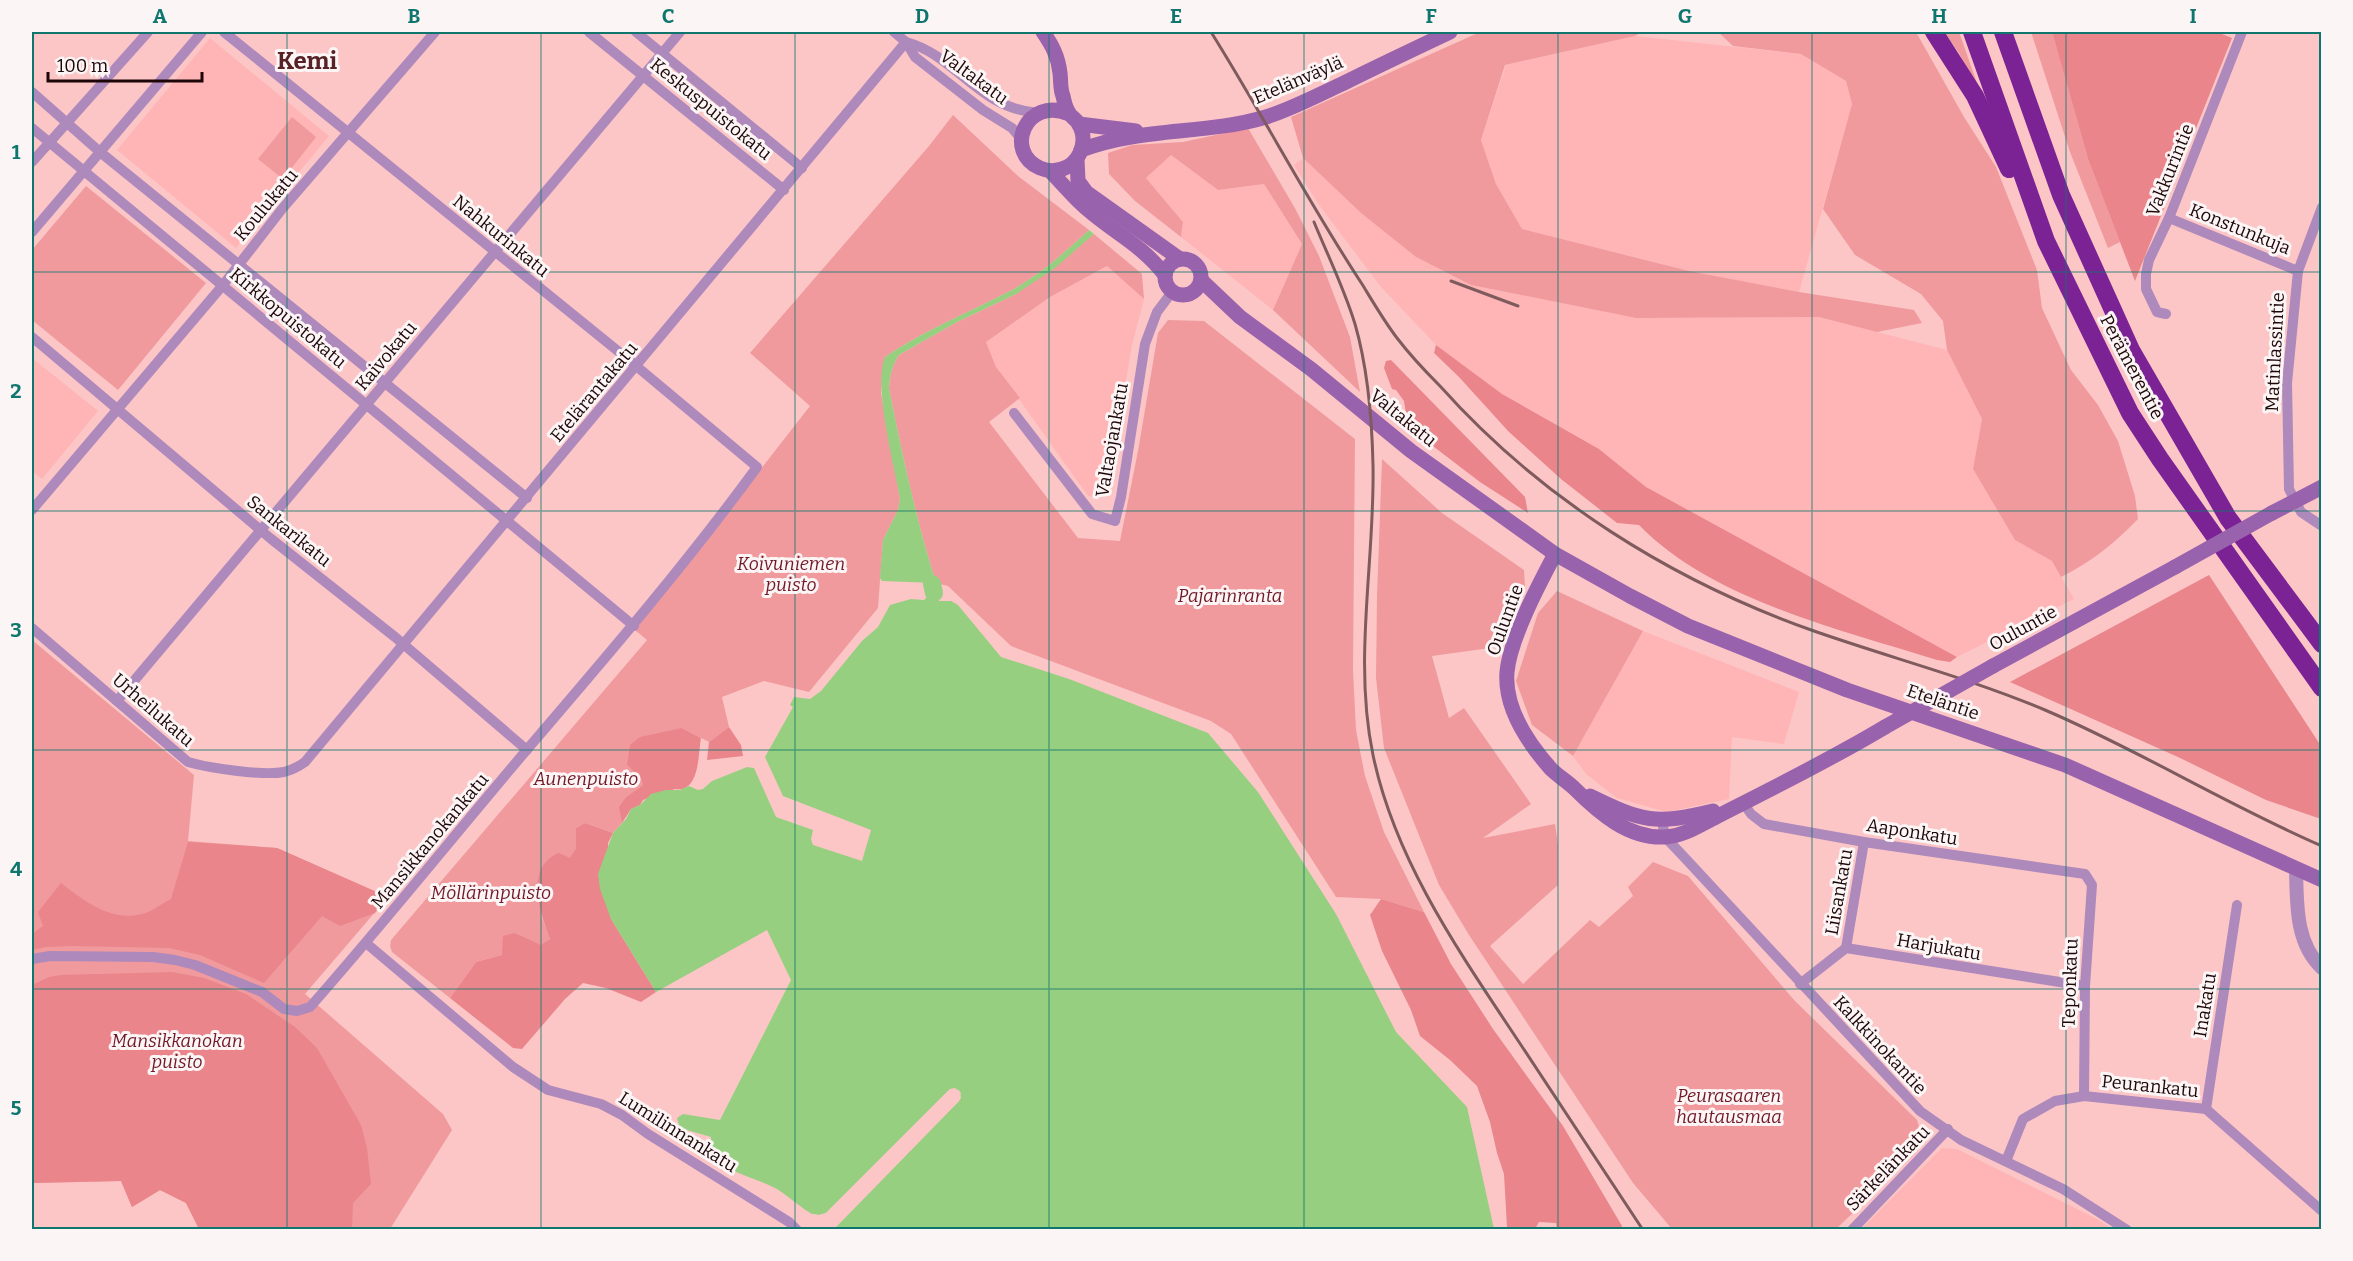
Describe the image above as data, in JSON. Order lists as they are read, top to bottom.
{
  "streets": {
    "highway": ["Perämerentie"],
    "main road": [
      "Valtakatu",
      "Etelänväylä",
      "Ouluntie",
      "Eteläntie"
    ],
    "street": [
      "Keskuspuistokatu",
      "Vakkurintie",
      "Koulukatu",
      "Konstunkuja",
      "Nahkurinkatu",
      "Kirkkopuistokatu",
      "Matinlassintie",
      "Kaivokatu",
      "Etelärantakatu",
      "Valtaojankatu",
      "Sankarikatu",
      "Urheilukatu",
      "Aaponkatu",
      "Mansikkanokankatu",
      "Liisankatu",
      "Harjukatu",
      "Teponkatu",
      "Inakatu",
      "Kalkkinokantie",
      "Peurankatu",
      "Lumilinnankatu",
      "Särkelänkatu"
    ]
  },
  "crossings": [
    ["Valtakatu", "Etelänväylä"],
    ["Valtakatu", "Etelärantakatu"],
    ["Valtakatu", "Valtaojankatu"],
    ["Valtakatu", "Ouluntie"],
    ["Valtakatu", "Eteläntie"],
    ["Keskuspuistokatu", "Kaivokatu"],
    ["Keskuspuistokatu", "Etelärantakatu"],
    ["Vakkurintie", "Konstunkuja"],
    ["Koulukatu", "Nahkurinkatu"],
    ["Koulukatu", "Kirkkopuistokatu"],
    ["Koulukatu", "Sankarikatu"],
    ["Konstunkuja", "Matinlassintie"],
    ["Nahkurinkatu", "Kaivokatu"],
    ["Nahkurinkatu", "Etelärantakatu"],
    ["Nahkurinkatu", "Mansikkanokankatu"],
    ["Kirkkopuistokatu", "Kaivokatu"],
    ["Kirkkopuistokatu", "Etelärantakatu"],
    ["Kirkkopuistokatu", "Mansikkanokankatu"],
    ["Matinlassintie", "Ouluntie"],
    ["Kaivokatu", "Sankarikatu"],
    ["Kaivokatu", "Urheilukatu"],
    ["Etelärantakatu", "Sankarikatu"],
    ["Etelärantakatu", "Urheilukatu"],
    ["Sankarikatu", "Mansikkanokankatu"],
    ["Ouluntie", "Eteläntie"],
    ["Ouluntie", "Aaponkatu"],
    ["Ouluntie", "Kalkkinokantie"],
    ["Aaponkatu", "Liisankatu"],
    ["Aaponkatu", "Teponkatu"],
    ["Mansikkanokankatu", "Lumilinnankatu"],
    ["Liisankatu", "Harjukatu"],
    ["Harjukatu", "Teponkatu"],
    ["Teponkatu", "Peurankatu"],
    ["Inakatu", "Peurankatu"],
    ["Kalkkinokantie", "Peurankatu"],
    ["Kalkkinokantie", "Särkelänkatu"]
  ],
  "districts": ["Kemi"],
  "parks": [
    "Koivuniemen puisto",
    "Pajarinranta",
    "Aunenpuisto",
    "Möllärinpuisto",
    "Mansikkanokan puisto",
    "Peurasaaren hautausmaa"
  ],
  "scale_bar": "100 m",
  "grid": {
    "columns": [
      "A",
      "B",
      "C",
      "D",
      "E",
      "F",
      "G",
      "H",
      "I"
    ],
    "rows": [
      "1",
      "2",
      "3",
      "4",
      "5"
    ]
  }
}
